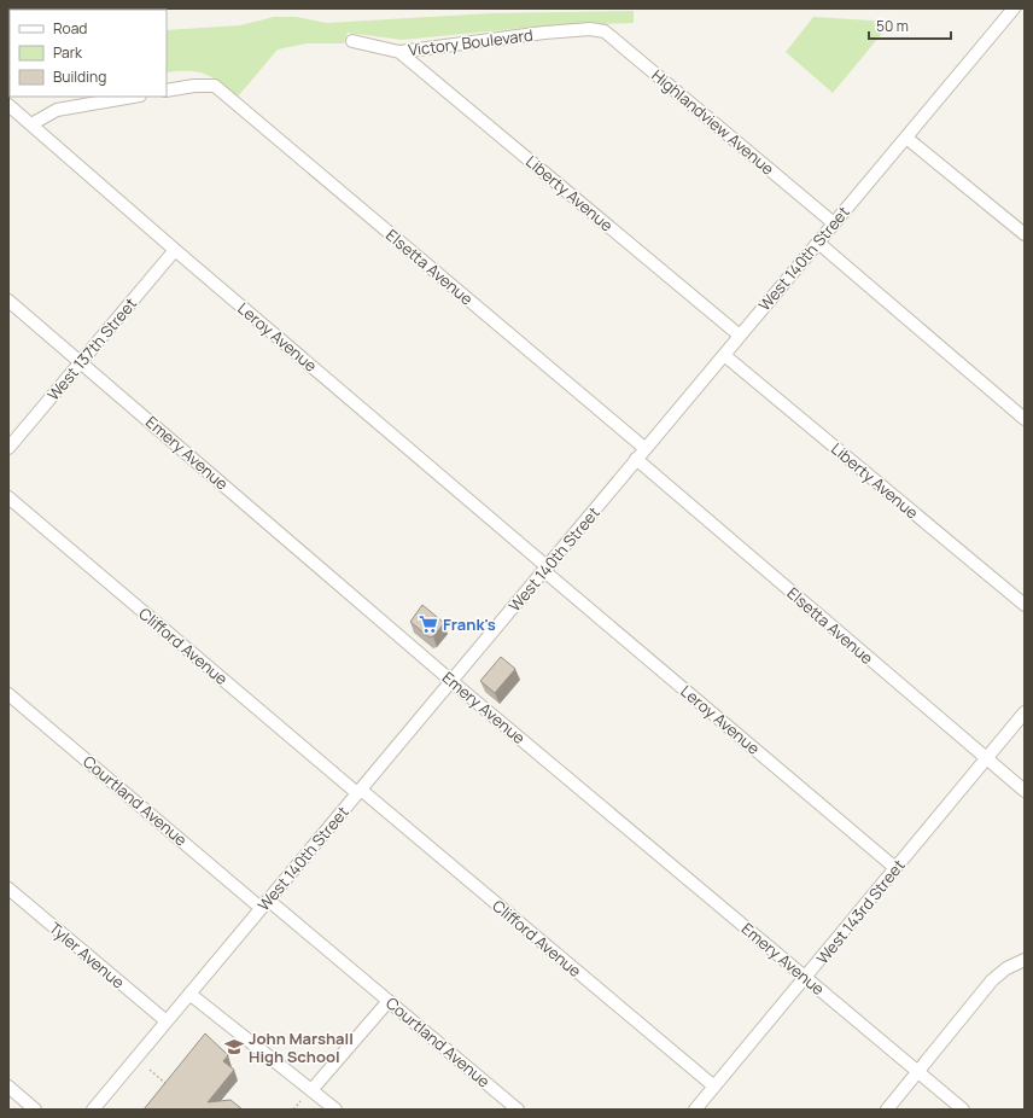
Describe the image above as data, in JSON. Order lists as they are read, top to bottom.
{
  "streets": {
    "street": [
      "Victory Boulevard",
      "Highlandview Avenue",
      "Liberty Avenue",
      "West 140th Street",
      "Elsetta Avenue",
      "Leroy Avenue",
      "West 137th Street",
      "Emery Avenue",
      "Clifford Avenue",
      "Courtland Avenue",
      "West 143rd Street",
      "Tyler Avenue"
    ]
  },
  "crossings": [
    ["Victory Boulevard", "Highlandview Avenue"],
    ["Victory Boulevard", "Liberty Avenue"],
    ["Highlandview Avenue", "West 140th Street"],
    ["Liberty Avenue", "West 140th Street"],
    ["West 140th Street", "Elsetta Avenue"],
    ["West 140th Street", "Leroy Avenue"],
    ["West 140th Street", "Emery Avenue"],
    ["West 140th Street", "Clifford Avenue"],
    ["West 140th Street", "Courtland Avenue"],
    ["West 140th Street", "Tyler Avenue"],
    ["Elsetta Avenue", "West 143rd Street"],
    ["Leroy Avenue", "West 137th Street"],
    ["Leroy Avenue", "West 143rd Street"],
    ["West 137th Street", "Emery Avenue"],
    ["Emery Avenue", "West 143rd Street"],
    ["Clifford Avenue", "West 143rd Street"]
  ],
  "places": {
    "supermarket": ["Frank's"],
    "school or university": ["John Marshall High School"]
  },
  "legend": ["Road", "Park", "Building"],
  "scale_bar": "50 m"
}
